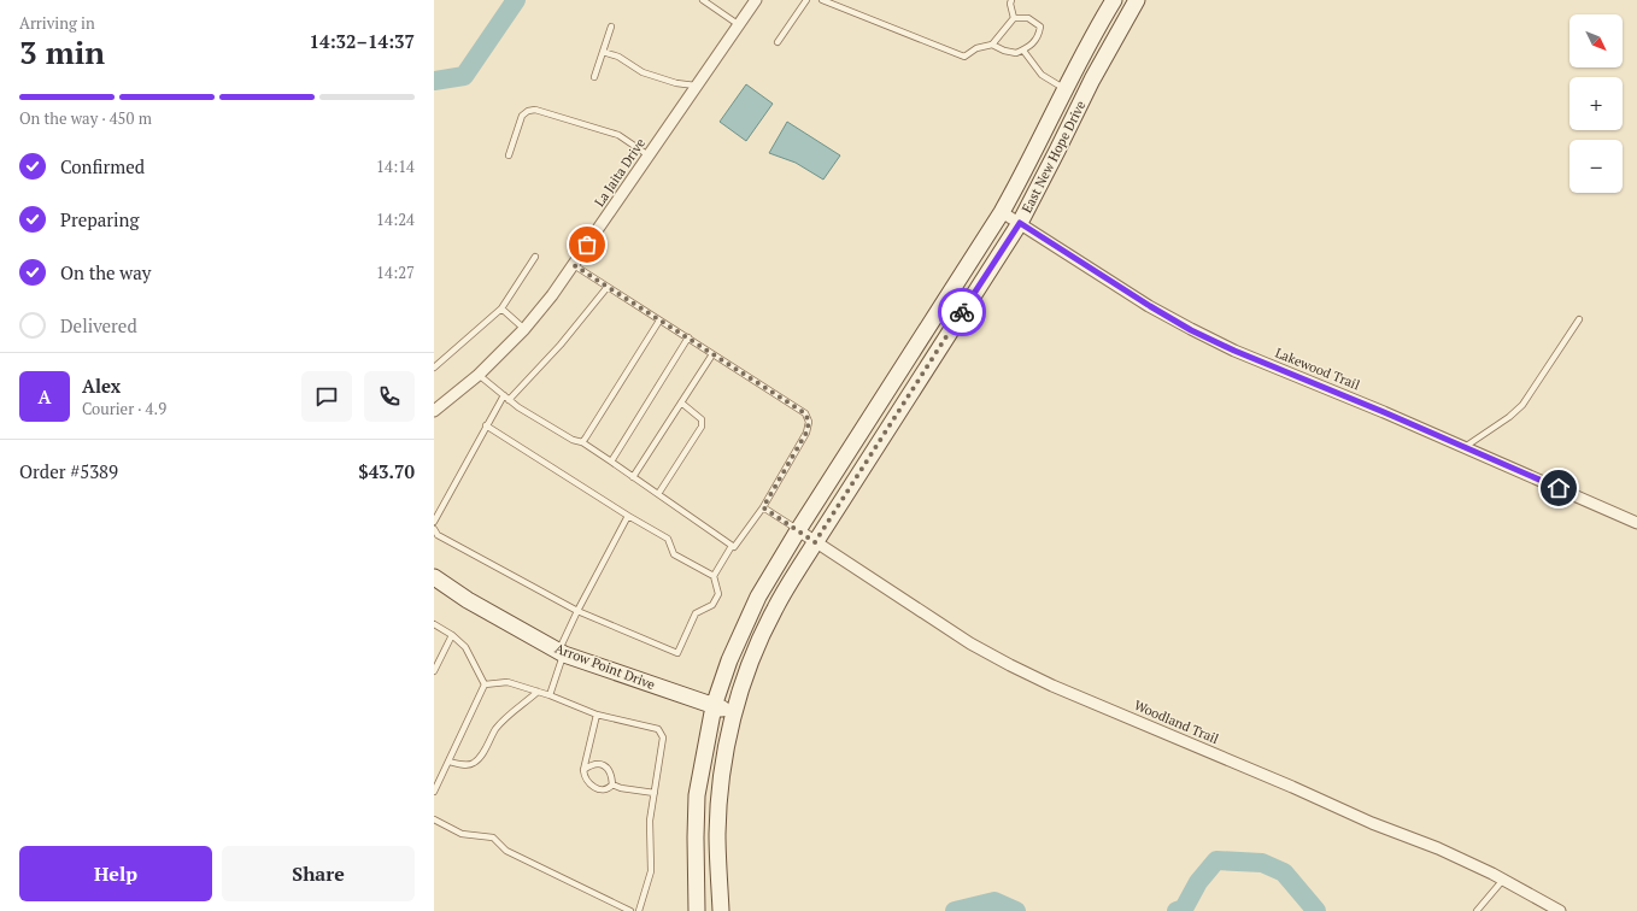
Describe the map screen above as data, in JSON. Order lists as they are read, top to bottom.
{
  "streets": {
    "street": [
      "East New Hope Drive",
      "La Jaita Drive",
      "Lakewood Trail",
      "Arrow Point Drive",
      "Woodland Trail"
    ]
  },
  "crossings": [
    ["East New Hope Drive", "Lakewood Trail"],
    ["East New Hope Drive", "Arrow Point Drive"],
    ["East New Hope Drive", "Woodland Trail"]
  ],
  "north": "bottom right",
  "page": {
    "heading": ["3 min", "Arriving in", "14:32–14:37"],
    "panel": [
      "Alex",
      "Courier · 4.9",
      "Order #5389",
      "$43.70"
    ],
    "map_buttons": ["+", "−"],
    "bar": "On the way · 450 m",
    "list": [
      ["Confirmed", "14:14"],
      ["Preparing", "14:24"],
      ["On the way", "14:27"],
      "Delivered"
    ],
    "round": "A",
    "buttons": ["Help", "Share"]
  }
}
